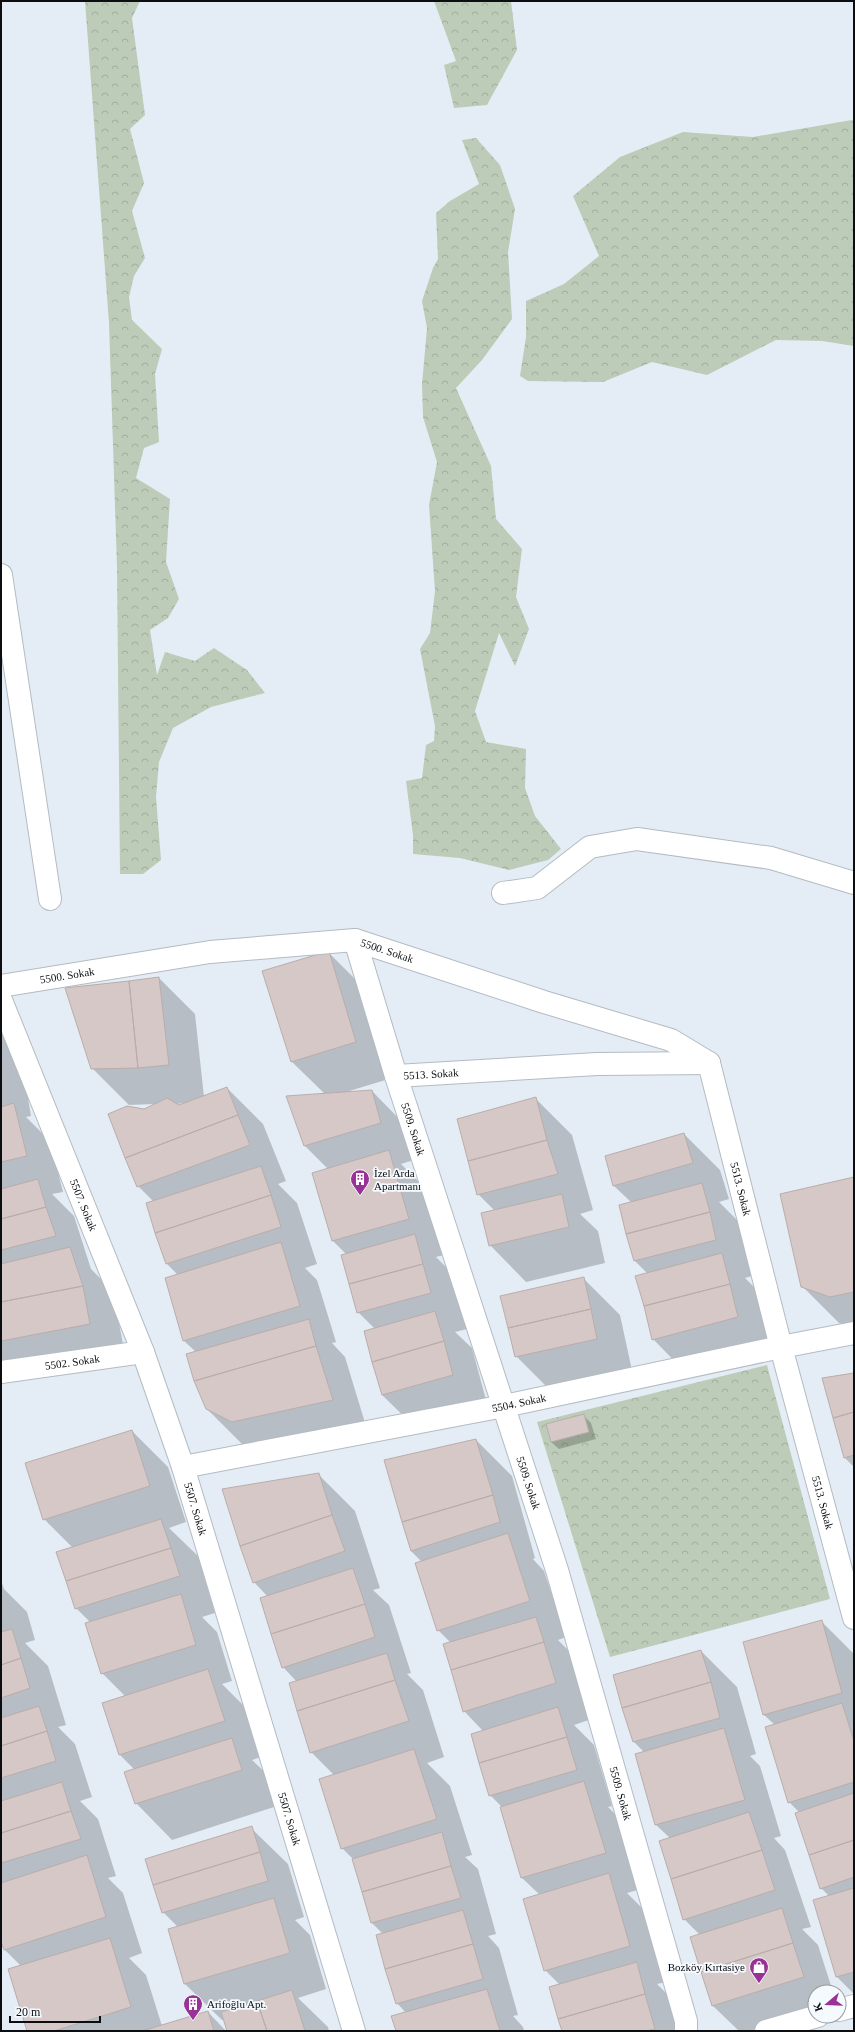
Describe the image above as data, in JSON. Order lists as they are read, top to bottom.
{
  "streets": {
    "street": [
      "5500. Sokak",
      "5513. Sokak",
      "5509. Sokak",
      "5507. Sokak",
      "5502. Sokak",
      "5504. Sokak"
    ]
  },
  "crossings": [
    ["5500. Sokak", "5513. Sokak"],
    ["5500. Sokak", "5509. Sokak"],
    ["5513. Sokak", "5509. Sokak"],
    ["5513. Sokak", "5504. Sokak"],
    ["5509. Sokak", "5504. Sokak"],
    ["5507. Sokak", "5502. Sokak"],
    ["5507. Sokak", "5504. Sokak"]
  ],
  "places": {
    "building": ["İzel Arda Apartmanı", "Arifoğlu Apt."],
    "shop": ["Bozköy Kırtasiye"]
  },
  "scale_bar": "20 m",
  "north": "left"
}
